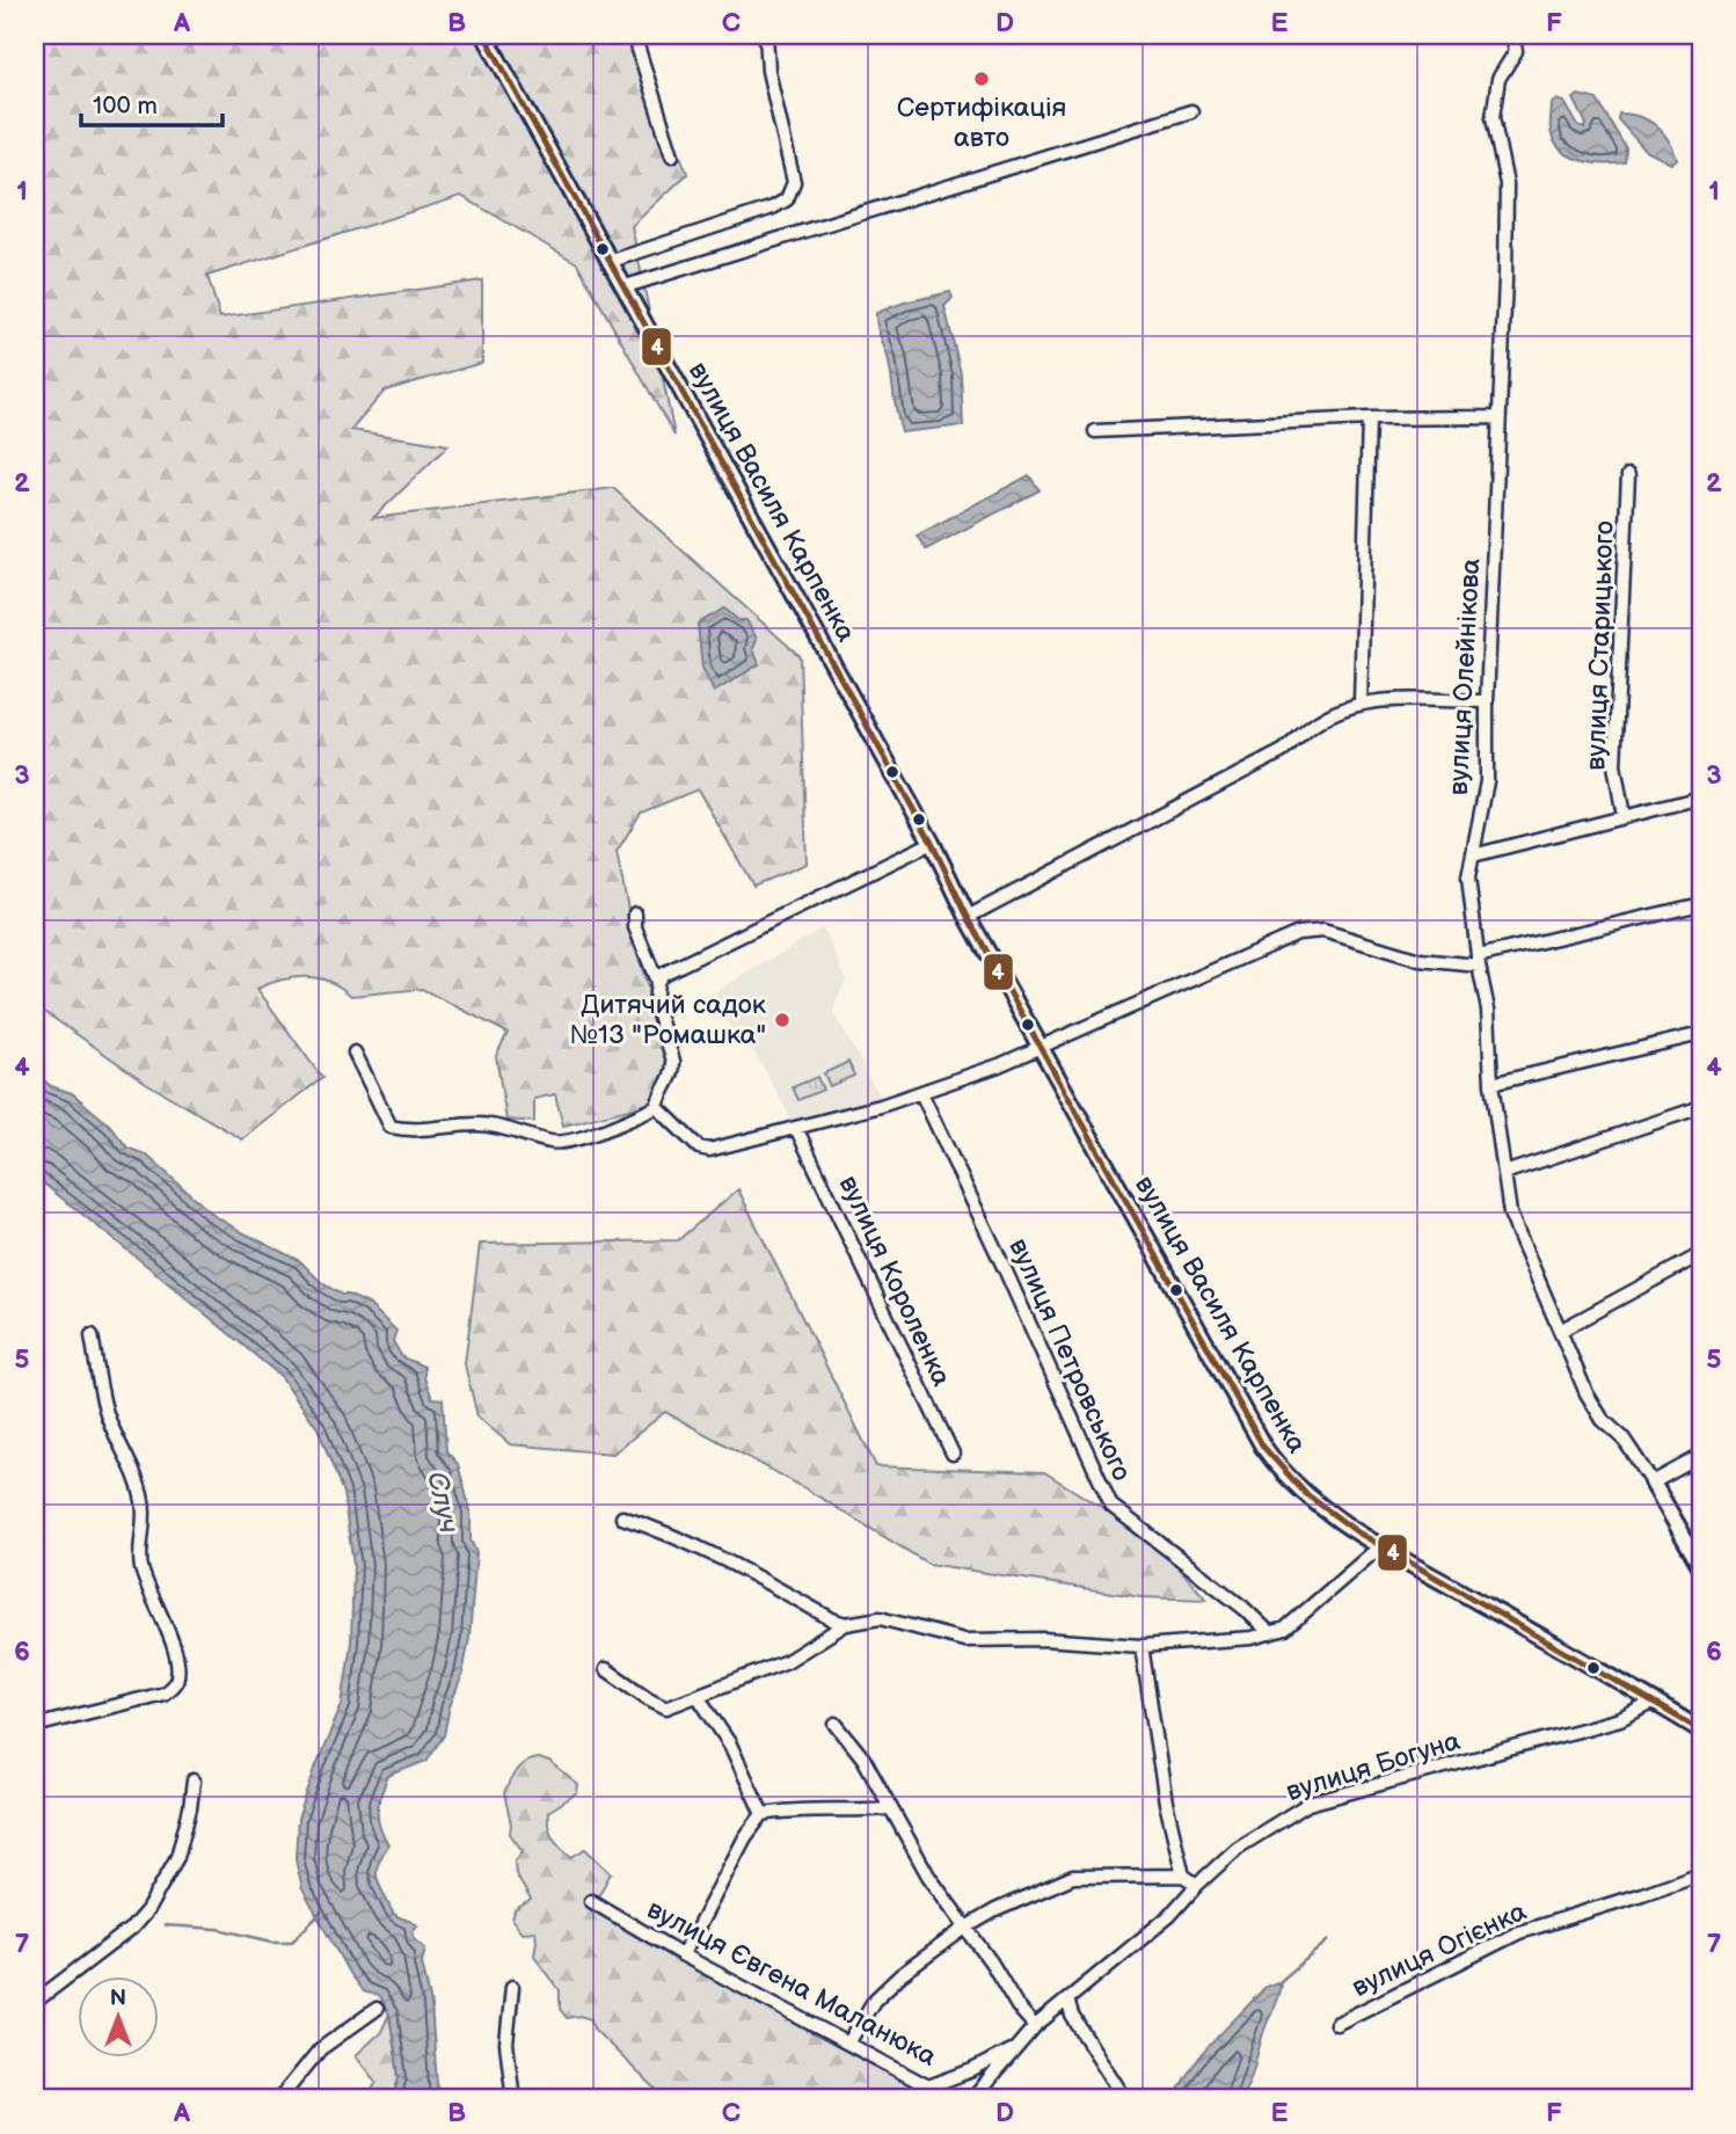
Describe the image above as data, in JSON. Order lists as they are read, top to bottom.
{
  "streets": {
    "street": [
      "вулиця Василя Карпенка",
      "вулиця Старицького",
      "вулиця Олейнікова",
      "вулиця Короленка",
      "вулиця Петровського",
      "вулиця Богуна",
      "вулиця Огієнка",
      "вулиця Євгена Маланюка"
    ]
  },
  "crossings": [
    ["вулиця Василя Карпенка", "вулиця Богуна"],
    ["вулиця Богуна", "вулиця Євгена Маланюка"]
  ],
  "water": ["Случ"],
  "places": ["Сертифікація авто", "Дитячий садок №13 \"Ромашка\""],
  "lines": ["transit line 4"],
  "scale_bar": "100 m",
  "north": "top",
  "grid": {
    "columns": [
      "A",
      "B",
      "C",
      "D",
      "E",
      "F"
    ],
    "rows": [
      "1",
      "2",
      "3",
      "4",
      "5",
      "6",
      "7"
    ]
  }
}
